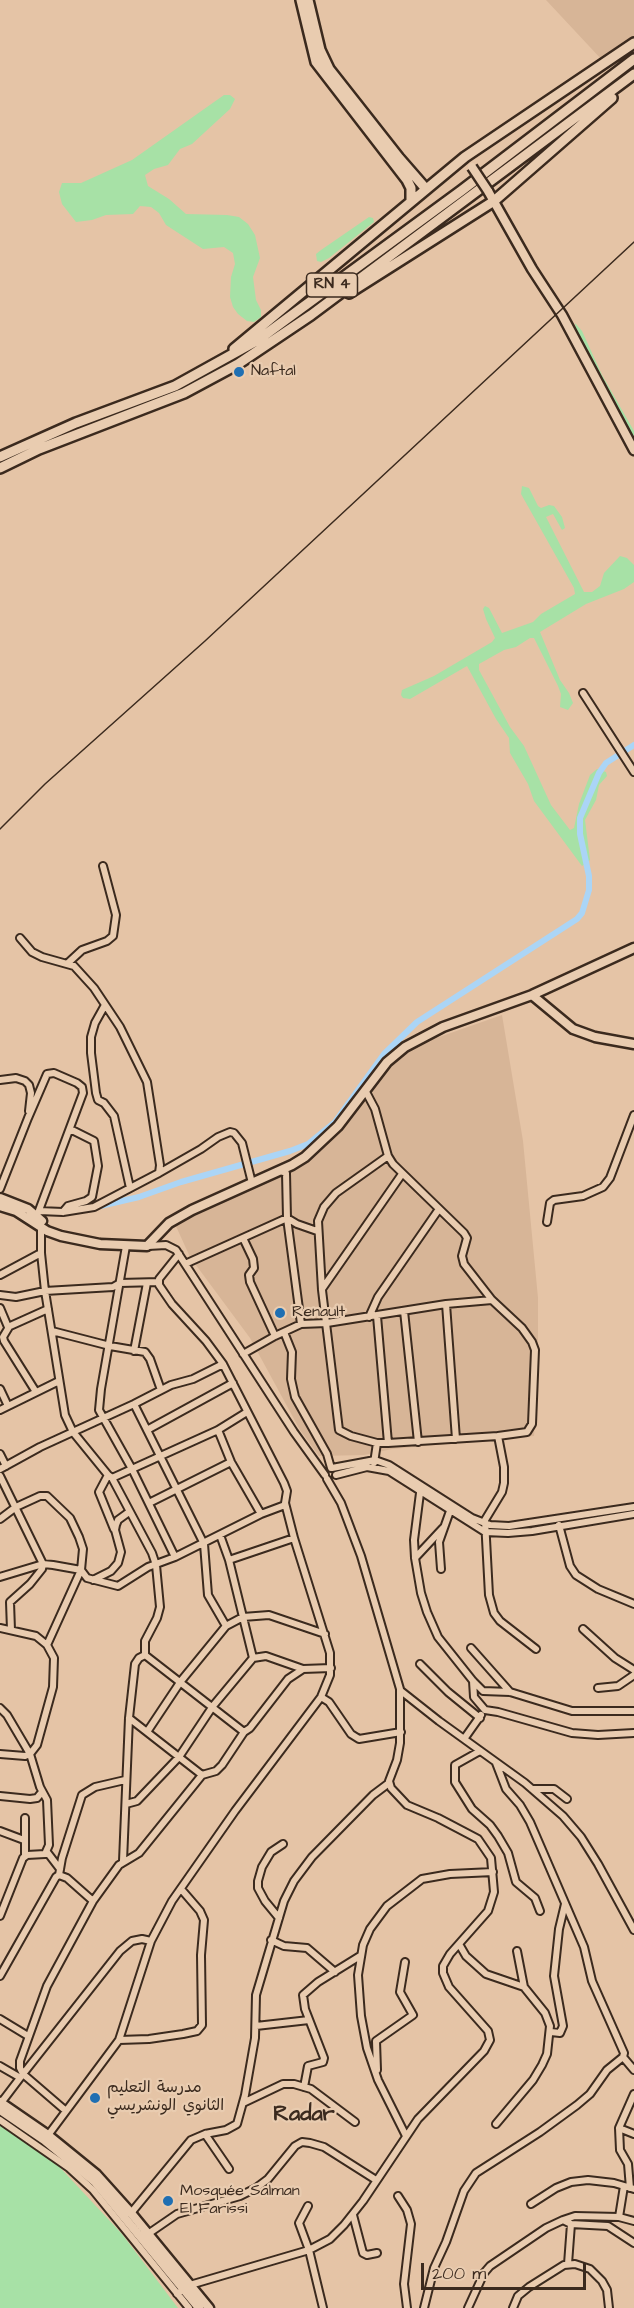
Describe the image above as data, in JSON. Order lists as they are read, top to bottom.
{
  "streets": {
    "highway": ["RN 4"]
  },
  "districts": ["Radar"],
  "places": [
    "Naftal",
    "Renault",
    "مدرسة التعليم الثانوي الونشريسي",
    "Mosquée Salman El Farissi"
  ],
  "scale_bar": "200 m"
}
